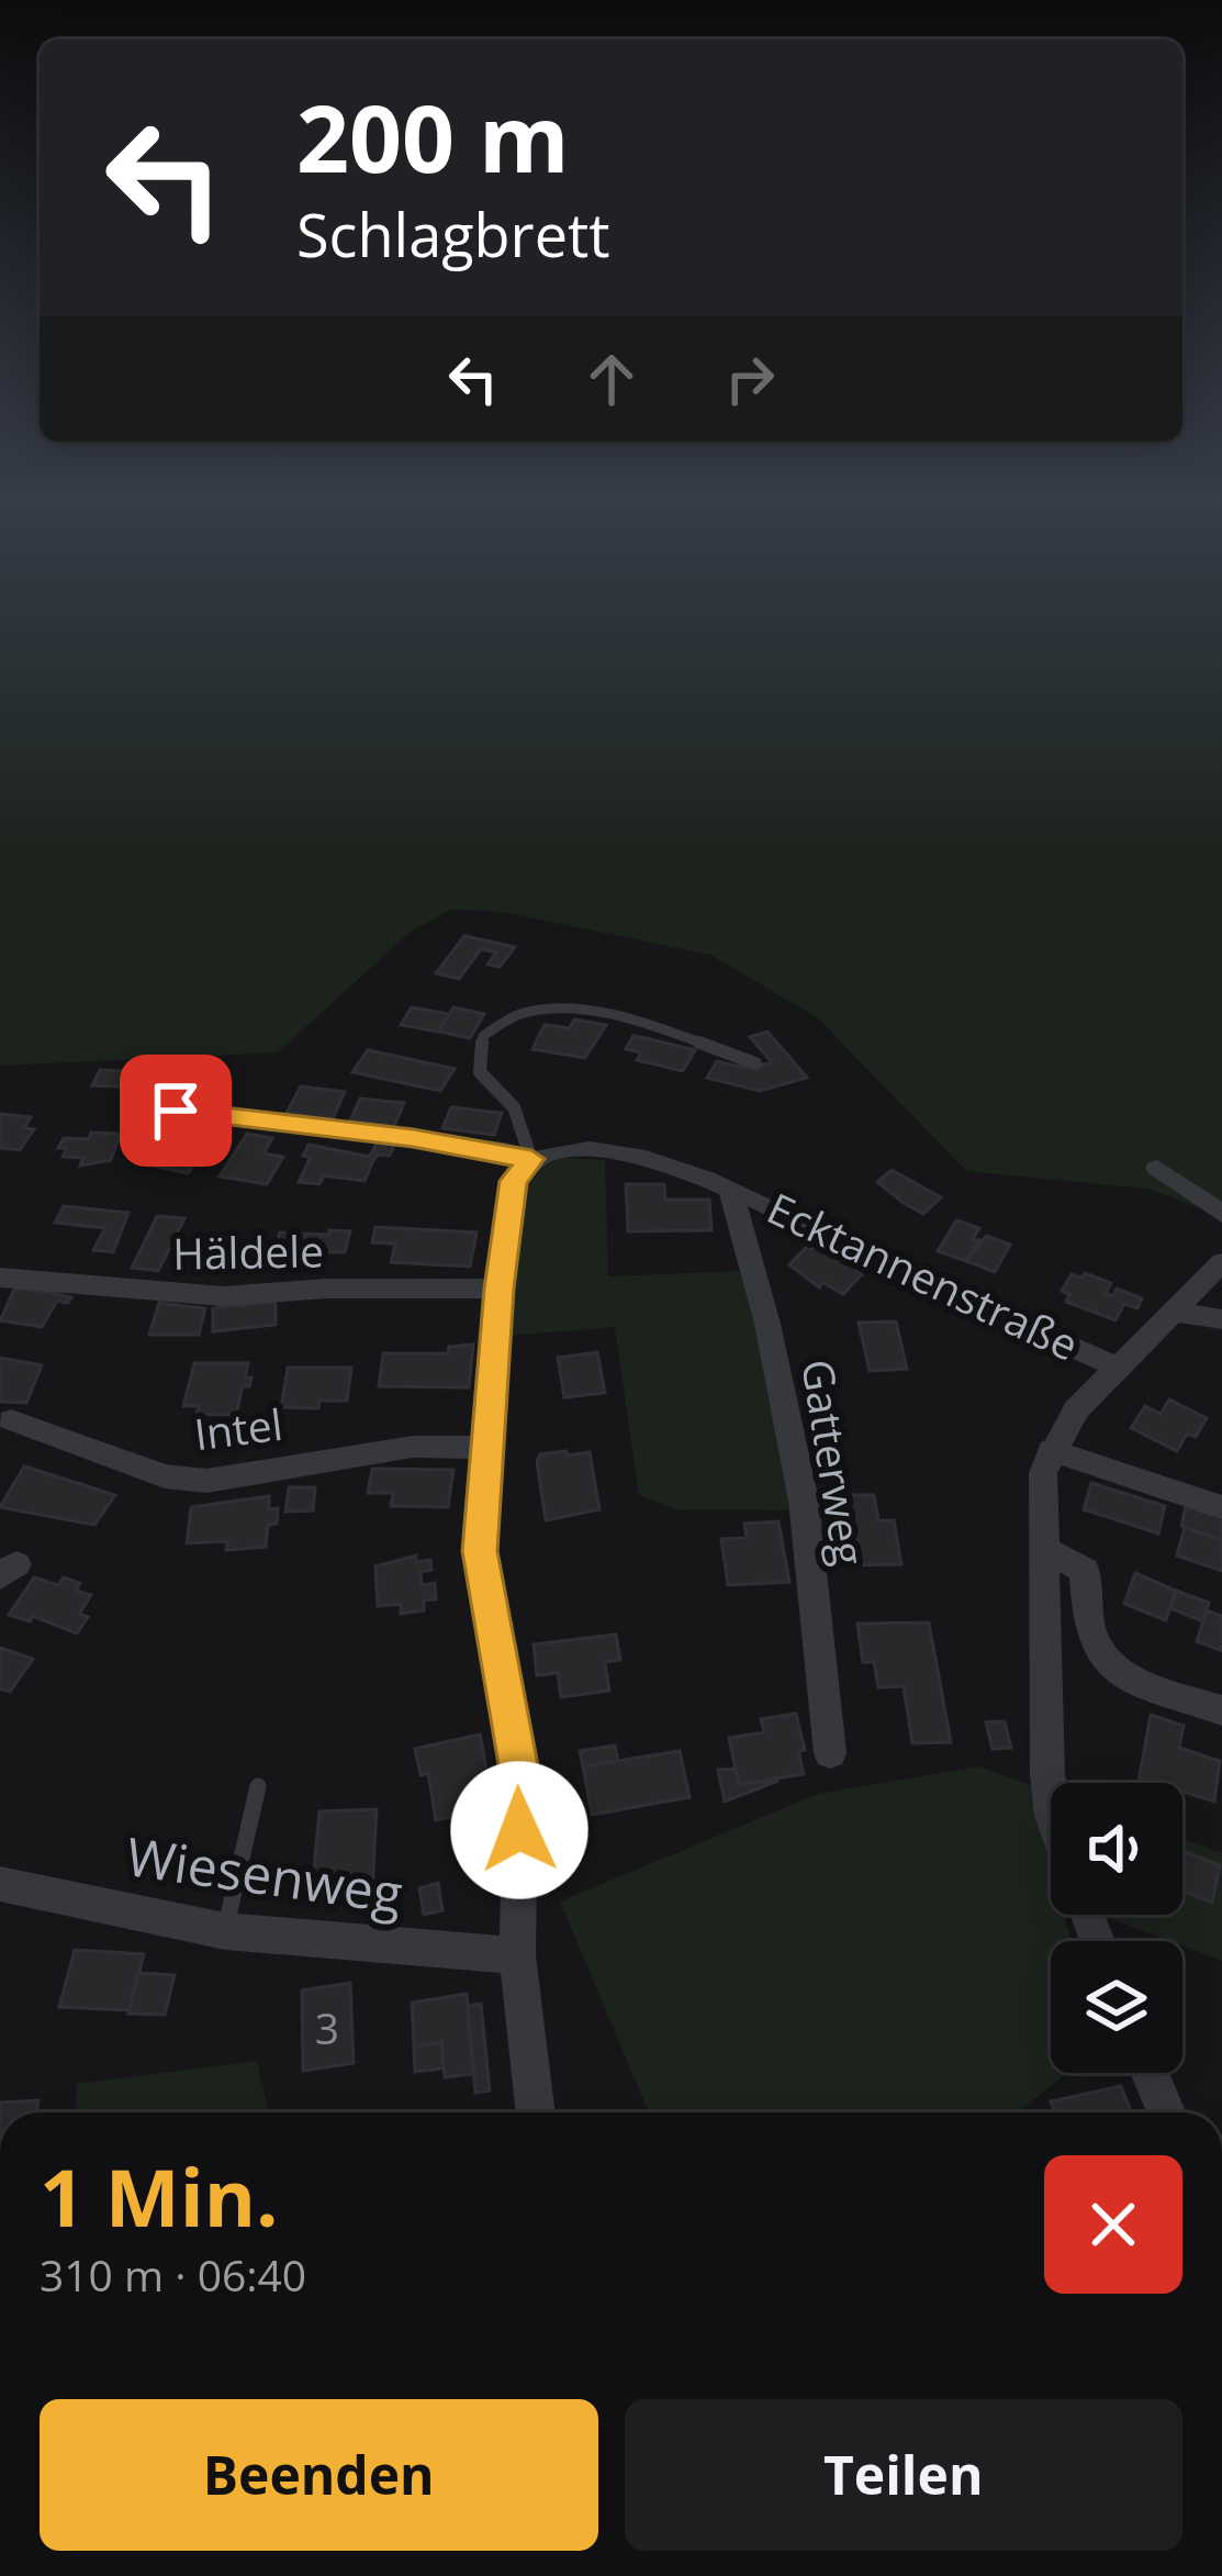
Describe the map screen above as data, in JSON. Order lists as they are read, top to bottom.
{
  "streets": {
    "street": [
      "Häldele",
      "Ecktannenstraße",
      "Intel",
      "Gatterweg",
      "Wiesenweg"
    ]
  },
  "crossings": [
    ["Ecktannenstraße", "Gatterweg"]
  ],
  "house_numbers": ["3"],
  "page": {
    "turn": ["200 m", "Schlagbrett"],
    "heading": ["1 Min.", "310 m · 06:40"],
    "buttons": ["Beenden", "Teilen"]
  }
}
